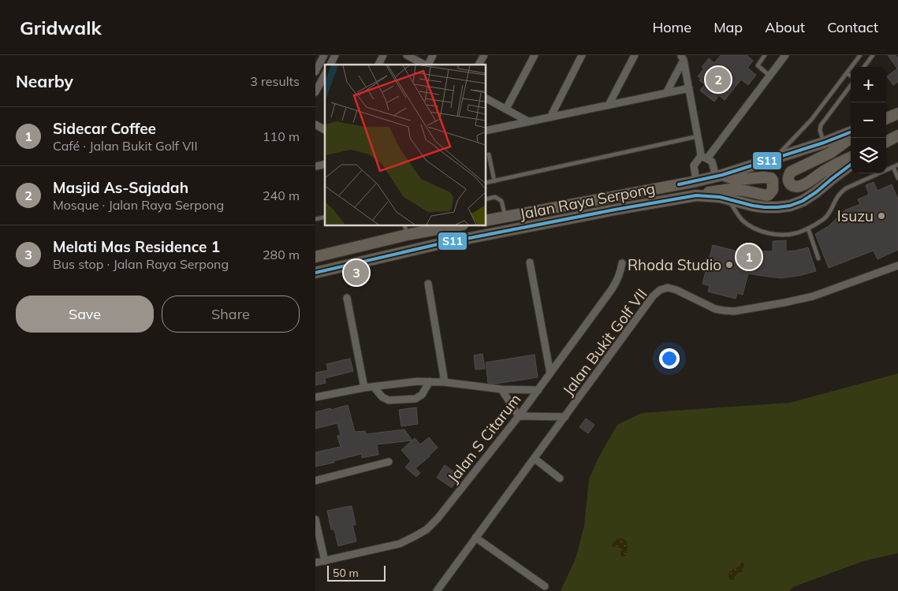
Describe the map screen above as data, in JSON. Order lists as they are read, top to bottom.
{
  "streets": {
    "main road": ["Jalan Raya Serpong"],
    "street": ["Jalan Bukit Golf VII", "Jalan S Citarum"]
  },
  "places": ["Isuzu", "Rhoda Studio"],
  "lines": ["transit line S11"],
  "scale_bar": "50 m",
  "page": {
    "header": "Gridwalk",
    "nav": [
      "Home",
      "Map",
      "About",
      "Contact"
    ],
    "heading": ["Nearby", "3 results"],
    "pins": ["2", "1", "3"],
    "map_buttons": ["+", "−"],
    "list": [
      {
        "mark": "1",
        "name": "Sidecar Coffee",
        "note": "Café · Jalan Bukit Golf VII",
        "value": "110 m"
      },
      {
        "mark": "2",
        "name": "Masjid As-Sajadah",
        "note": "Mosque · Jalan Raya Serpong",
        "value": "240 m"
      },
      {
        "mark": "3",
        "name": "Melati Mas Residence 1",
        "note": "Bus stop · Jalan Raya Serpong",
        "value": "280 m"
      }
    ],
    "buttons": ["Save", "Share"],
    "scale": "50 m"
  }
}
